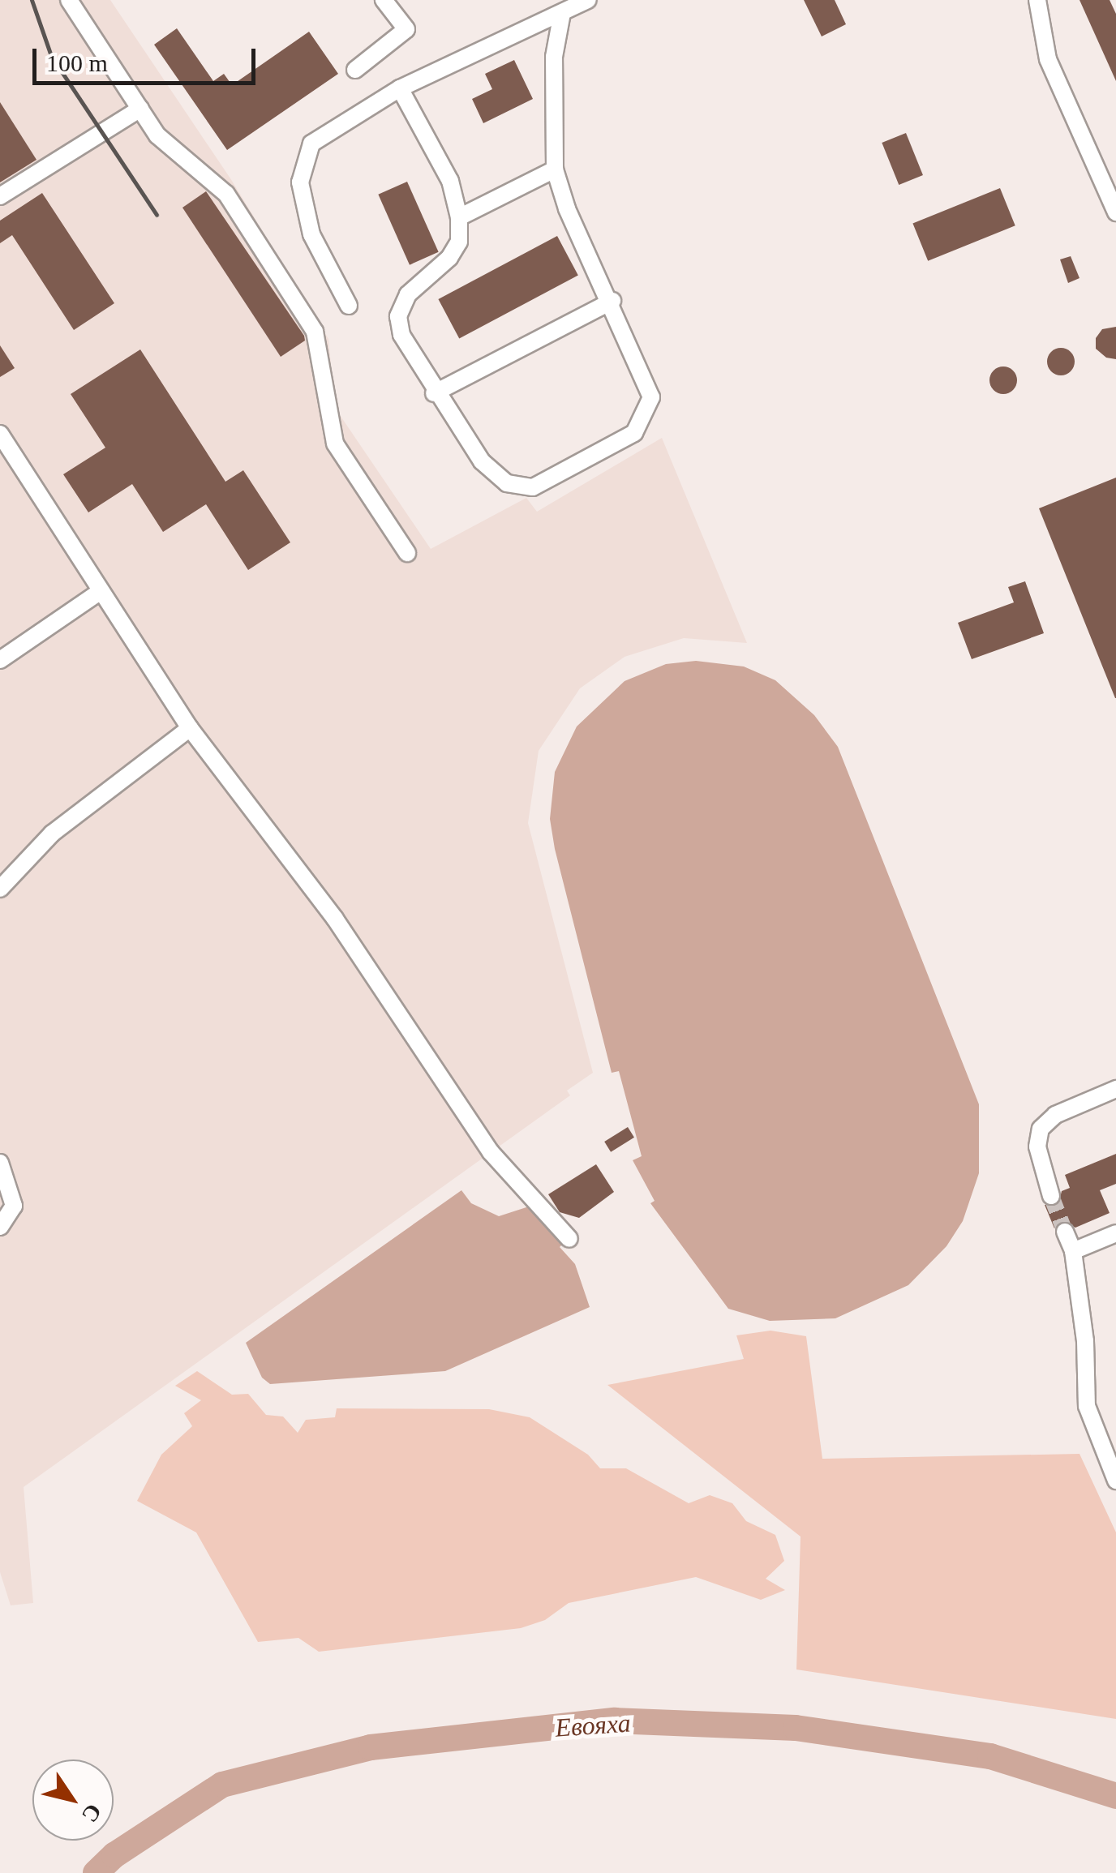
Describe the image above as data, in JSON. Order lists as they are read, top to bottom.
{
  "water": ["Евояха"],
  "scale_bar": "100 m",
  "north": "bottom right"
}
